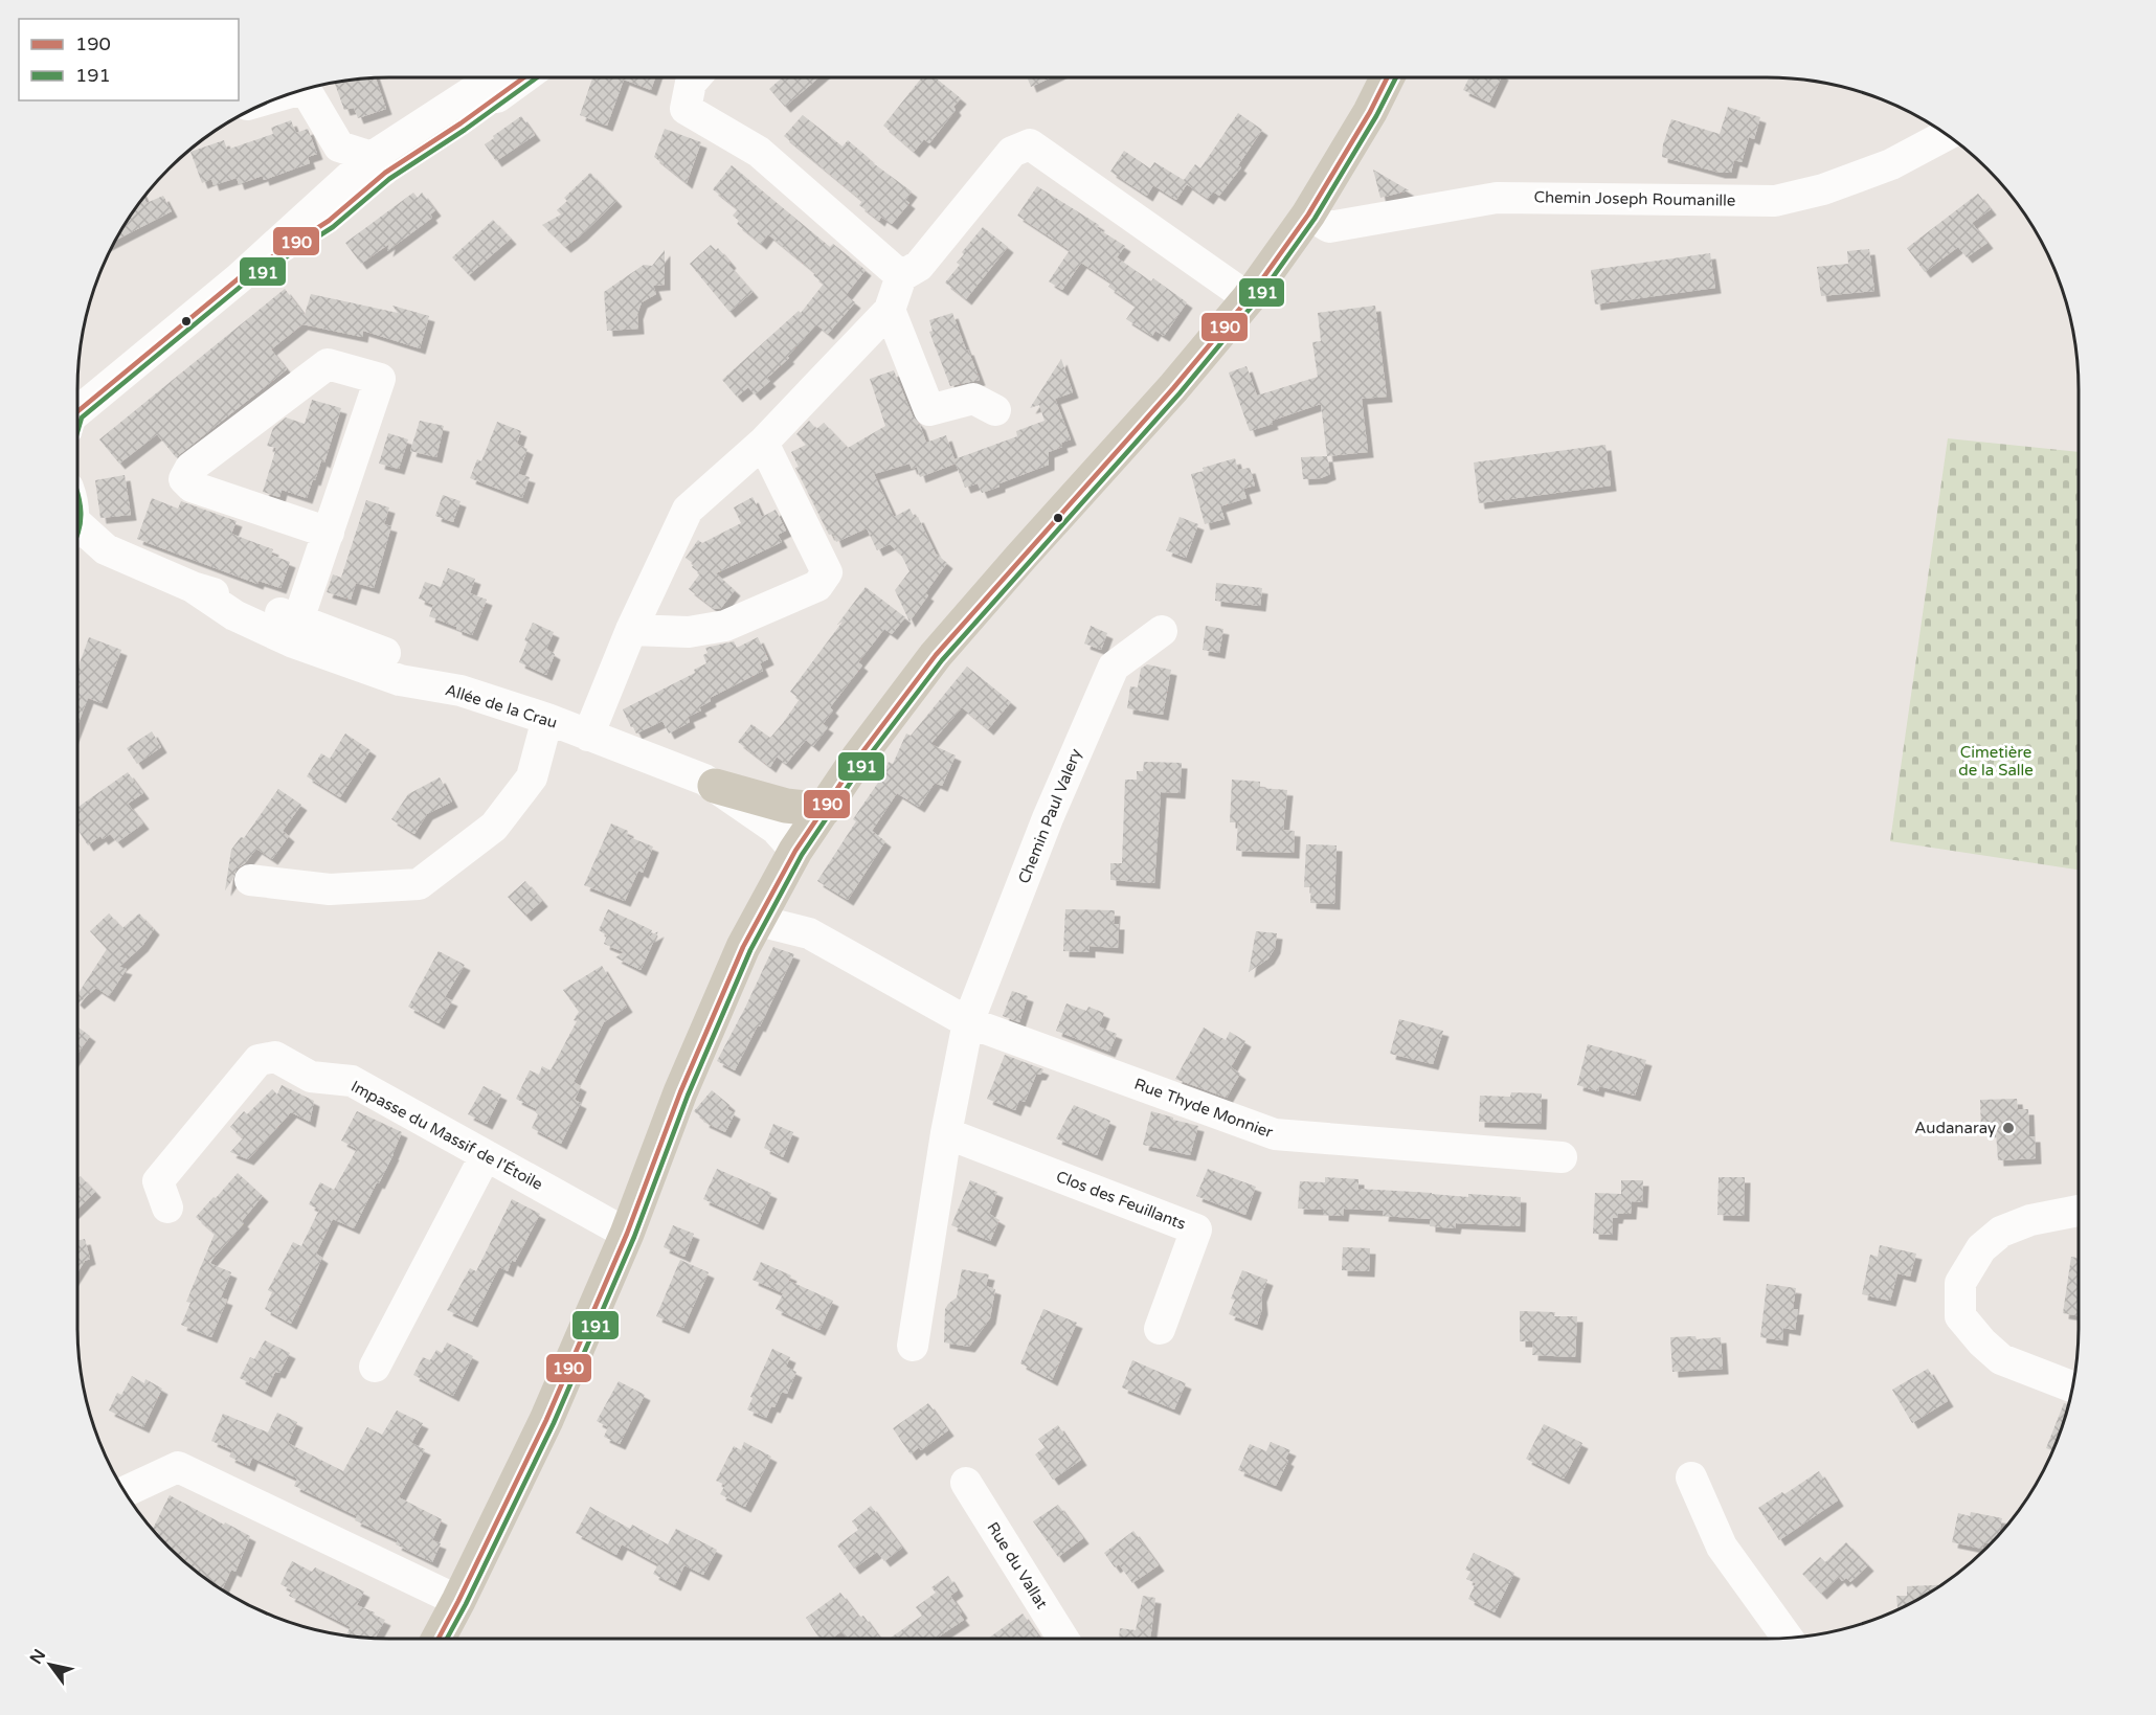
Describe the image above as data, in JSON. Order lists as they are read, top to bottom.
{
  "streets": {
    "street": [
      "Chemin Joseph Roumanille",
      "Allée de la Crau",
      "Chemin Paul Valery",
      "Rue Thyde Monnier",
      "Impasse du Massif de l'Étoile",
      "Clos des Feuillants",
      "Rue du Vallat"
    ]
  },
  "crossings": [
    ["Chemin Paul Valery", "Rue Thyde Monnier"]
  ],
  "parks": ["Cimetière de la Salle"],
  "places": ["Audanaray"],
  "lines": ["transit line 190", "transit line 191"],
  "legend": ["190", "191"],
  "north": "top left"
}
